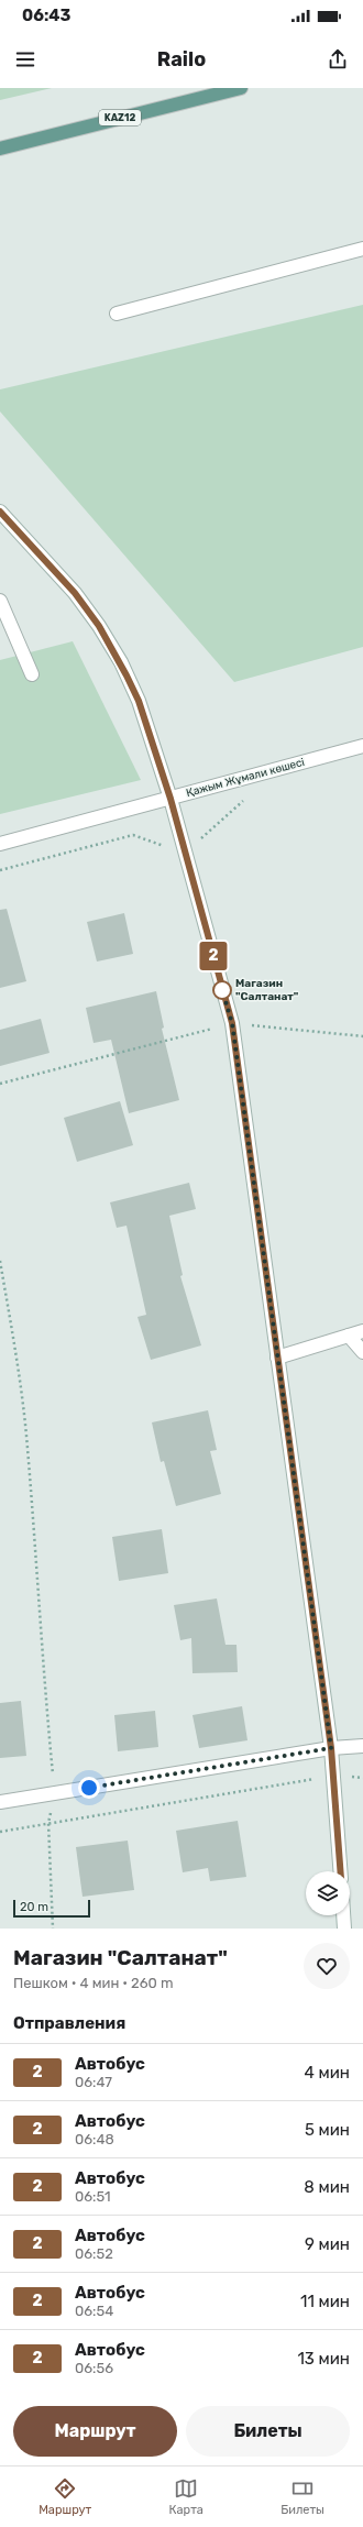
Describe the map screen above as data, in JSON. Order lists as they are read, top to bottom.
{
  "streets": {
    "main road": ["KAZ12", "Қажым Жұмали көшесі"]
  },
  "places": ["Магазин \"Салтанат\""],
  "lines": ["bus line 2"],
  "scale_bar": "20 m",
  "page": {
    "status": "06:43",
    "header": "Railo",
    "on_map": "2",
    "scale": "20 m",
    "heading": [
      ["Магазин \"Салтанат\"", "Пешком · 4 мин · 260 m"],
      "Отправления"
    ],
    "list": [
      {
        "mark": "2",
        "name": "Автобус",
        "note": "06:47",
        "value": "4 мин"
      },
      {
        "mark": "2",
        "name": "Автобус",
        "note": "06:48",
        "value": "5 мин"
      },
      {
        "mark": "2",
        "name": "Автобус",
        "note": "06:51",
        "value": "8 мин"
      },
      {
        "mark": "2",
        "name": "Автобус",
        "note": "06:52",
        "value": "9 мин"
      },
      {
        "mark": "2",
        "name": "Автобус",
        "note": "06:54",
        "value": "11 мин"
      },
      {
        "mark": "2",
        "name": "Автобус",
        "note": "06:56",
        "value": "13 мин"
      }
    ],
    "buttons": ["Маршрут", "Билеты"],
    "tabs": ["Маршрут", "Карта", "Билеты"]
  }
}
